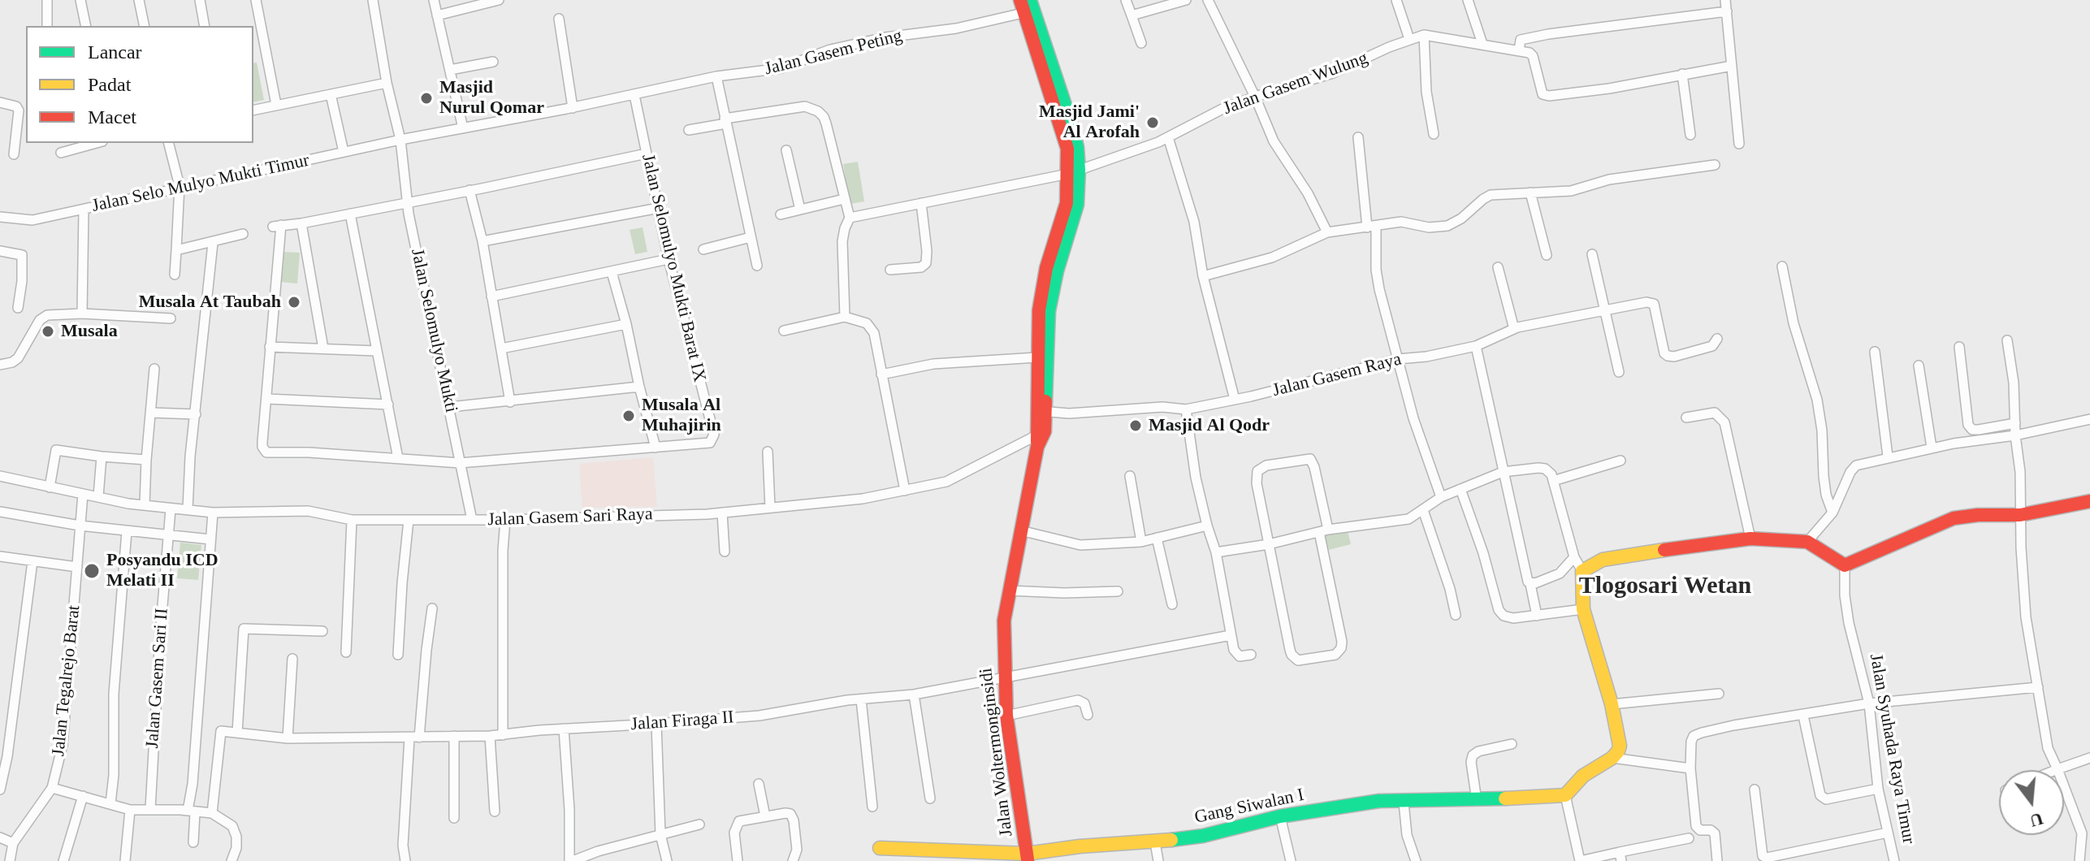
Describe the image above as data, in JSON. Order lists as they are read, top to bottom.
{
  "streets": {
    "street": [
      "Jalan Gasem Peting",
      "Jalan Gasem Wulung",
      "Jalan Selo Mulyo Mukti Timur",
      "Jalan Selomulyo Mukti Barat IX",
      "Jalan Selomulyo Mukti",
      "Jalan Gasem Raya",
      "Jalan Gasem Sari Raya",
      "Jalan Gasem Sari II",
      "Jalan Tegalrejo Barat",
      "Jalan Firaga II",
      "Jalan Syuhada Raya Timur",
      "Jalan Woltermonginsidi",
      "Gang Siwalan I"
    ]
  },
  "crossings": [
    ["Jalan Gasem Peting", "Jalan Selo Mulyo Mukti Timur"],
    ["Jalan Gasem Peting", "Jalan Selomulyo Mukti Barat IX"],
    ["Jalan Gasem Peting", "Jalan Woltermonginsidi"],
    ["Jalan Gasem Wulung", "Jalan Woltermonginsidi"],
    ["Jalan Selo Mulyo Mukti Timur", "Jalan Selomulyo Mukti"],
    ["Jalan Selomulyo Mukti", "Jalan Gasem Sari Raya"],
    ["Jalan Gasem Raya", "Jalan Woltermonginsidi"],
    ["Jalan Gasem Sari Raya", "Jalan Gasem Sari II"],
    ["Jalan Gasem Sari Raya", "Jalan Tegalrejo Barat"],
    ["Jalan Gasem Sari Raya", "Jalan Woltermonginsidi"],
    ["Jalan Firaga II", "Jalan Woltermonginsidi"],
    ["Jalan Woltermonginsidi", "Gang Siwalan I"]
  ],
  "districts": ["Tlogosari Wetan"],
  "places": [
    "Masjid Nurul Qomar",
    "Masjid Jami' Al Arofah",
    "Musala At Taubah",
    "Musala",
    "Musala Al Muhajirin",
    "Masjid Al Qodr",
    "Posyandu ICD Melati II"
  ],
  "legend": ["Lancar", "Padat", "Macet"],
  "north": "bottom"
}
